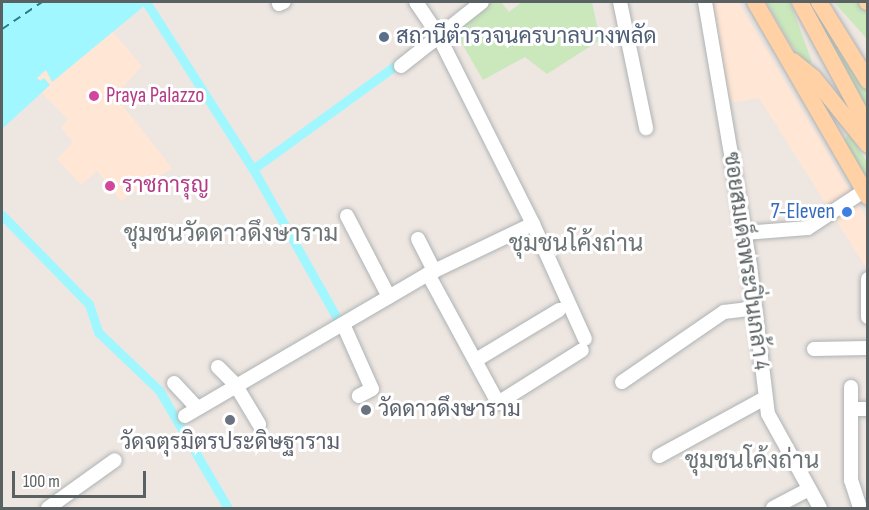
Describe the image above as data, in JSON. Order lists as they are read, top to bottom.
{
  "streets": {
    "street": ["ซอยสมเด็จพระปิ่นเกล้า 4"]
  },
  "districts": ["ชุมชนวัดดาวดึงษาราม", "ชุมชนโค้งถ่าน", "ชุมชนโค้งถ่าน"],
  "places": [
    "สถานีตำรวจนครบาลบางพลัด",
    "Praya Palazzo",
    "ราชการุญ",
    "7-Eleven",
    "วัดดาวดึงษาราม",
    "วัดจตุรมิตรประดิษฐาราม"
  ],
  "scale_bar": "100 m"
}
